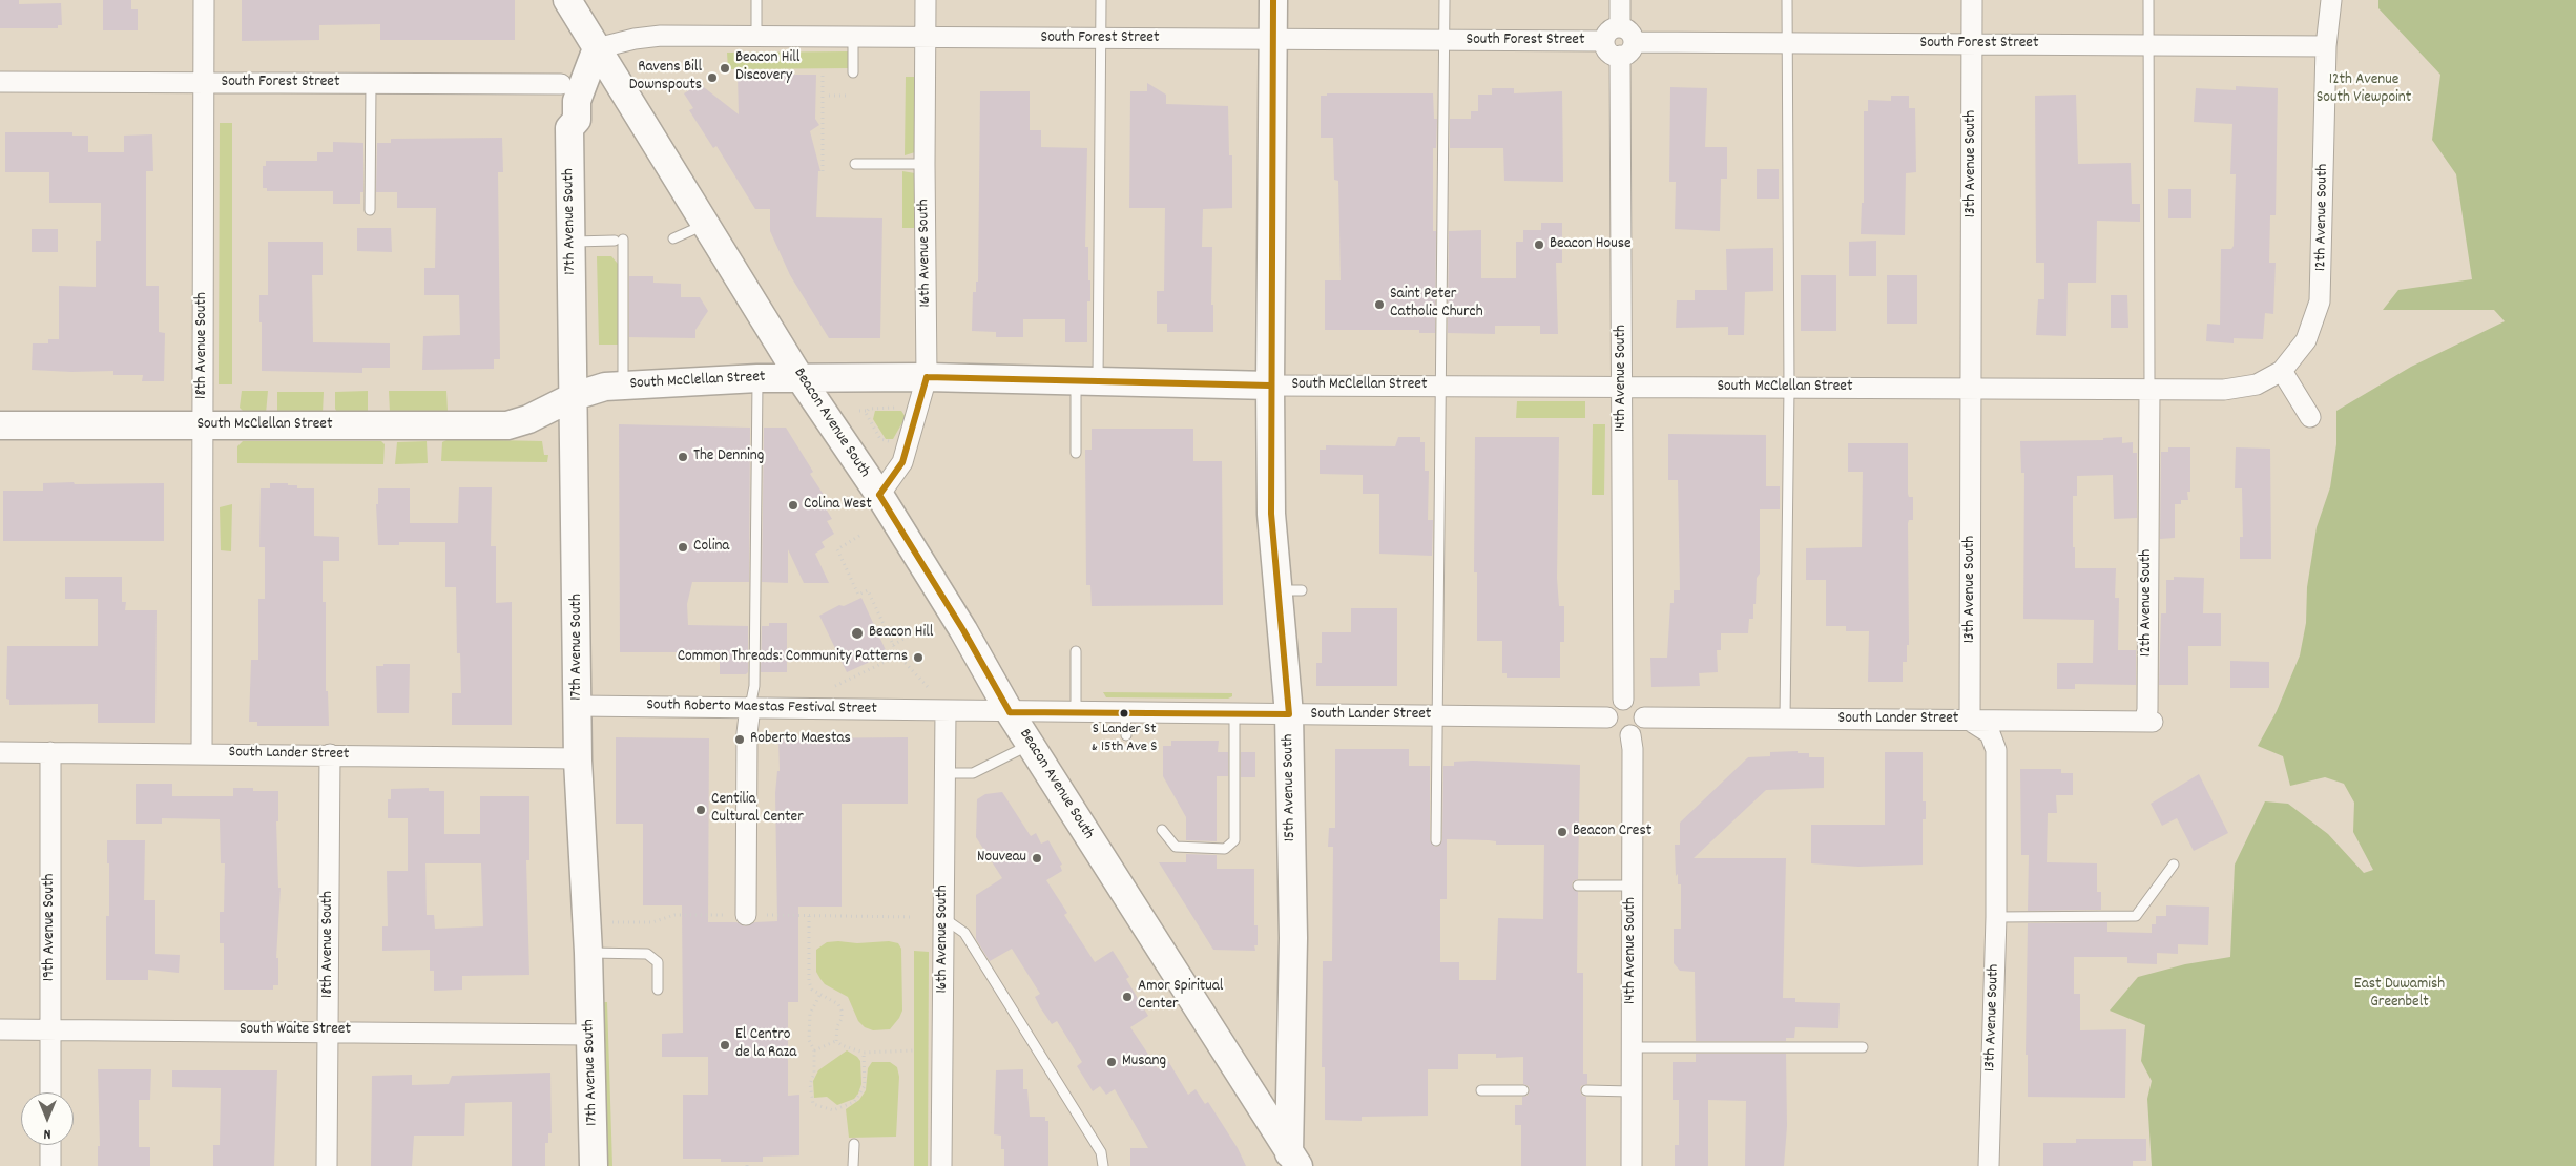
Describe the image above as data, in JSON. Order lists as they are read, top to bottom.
{
  "streets": {
    "main road": [
      "17th Avenue South",
      "South McClellan Street",
      "Beacon Avenue South",
      "15th Avenue South"
    ],
    "street": [
      "South Forest Street",
      "13th Avenue South",
      "12th Avenue South",
      "16th Avenue South",
      "18th Avenue South",
      "14th Avenue South",
      "South Roberto Maestas Festival Street",
      "South Lander Street",
      "19th Avenue South",
      "South Waite Street"
    ]
  },
  "crossings": [
    ["South Forest Street", "13th Avenue South"],
    ["South Forest Street", "12th Avenue South"],
    ["South Forest Street", "17th Avenue South"],
    ["South Forest Street", "16th Avenue South"],
    ["South Forest Street", "18th Avenue South"],
    ["South Forest Street", "14th Avenue South"],
    ["South Forest Street", "Beacon Avenue South"],
    ["South Forest Street", "15th Avenue South"],
    ["13th Avenue South", "South McClellan Street"],
    ["13th Avenue South", "South Lander Street"],
    ["12th Avenue South", "South McClellan Street"],
    ["12th Avenue South", "South Lander Street"],
    ["17th Avenue South", "South McClellan Street"],
    ["17th Avenue South", "Beacon Avenue South"],
    ["17th Avenue South", "South Roberto Maestas Festival Street"],
    ["17th Avenue South", "South Lander Street"],
    ["17th Avenue South", "South Waite Street"],
    ["16th Avenue South", "South McClellan Street"],
    ["16th Avenue South", "Beacon Avenue South"],
    ["16th Avenue South", "South Roberto Maestas Festival Street"],
    ["16th Avenue South", "South Lander Street"],
    ["18th Avenue South", "South McClellan Street"],
    ["18th Avenue South", "South Lander Street"],
    ["18th Avenue South", "South Waite Street"],
    ["14th Avenue South", "South McClellan Street"],
    ["14th Avenue South", "South Lander Street"],
    ["South McClellan Street", "Beacon Avenue South"],
    ["South McClellan Street", "15th Avenue South"],
    ["Beacon Avenue South", "South Lander Street"],
    ["Beacon Avenue South", "15th Avenue South"],
    ["South Roberto Maestas Festival Street", "South Lander Street"],
    ["South Lander Street", "15th Avenue South"],
    ["South Lander Street", "19th Avenue South"],
    ["19th Avenue South", "South Waite Street"]
  ],
  "parks": ["12th Avenue South Viewpoint", "East Duwamish Greenbelt"],
  "places": [
    "Beacon Hill Discovery",
    "Ravens Bill Downspouts",
    "Beacon House",
    "Saint Peter Catholic Church",
    "The Denning",
    "Colina West",
    "Colina",
    "Beacon Hill",
    "Common Threads: Community Patterns",
    "S Lander St & 15th Ave S",
    "Roberto Maestas",
    "Centilia Cultural Center",
    "Beacon Crest",
    "Nouveau",
    "Amor Spiritual Center",
    "El Centro de la Raza",
    "Musang"
  ],
  "north": "bottom"
}
